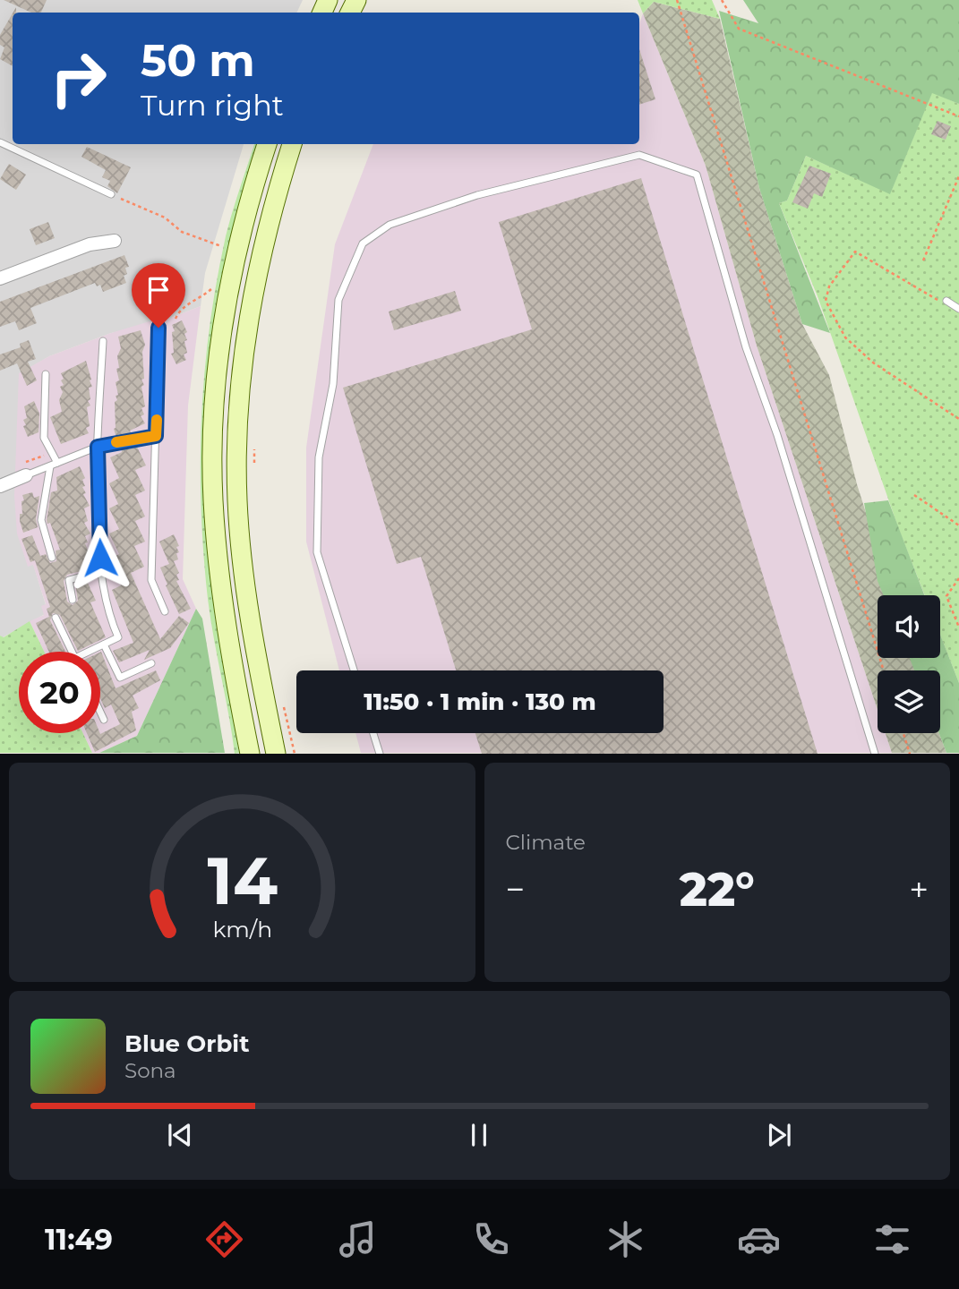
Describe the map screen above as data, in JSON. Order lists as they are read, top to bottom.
{
  "page": {
    "turn": ["50 m", "Turn right"],
    "limit": "20",
    "trip": "11:50 · 1 min · 130 m",
    "tile": "Climate",
    "heat": ["−", "22°", "+"],
    "song": ["Blue Orbit", "Sona"],
    "tabs": "11:49",
    "gauge": ["14", "km/h"]
  }
}
